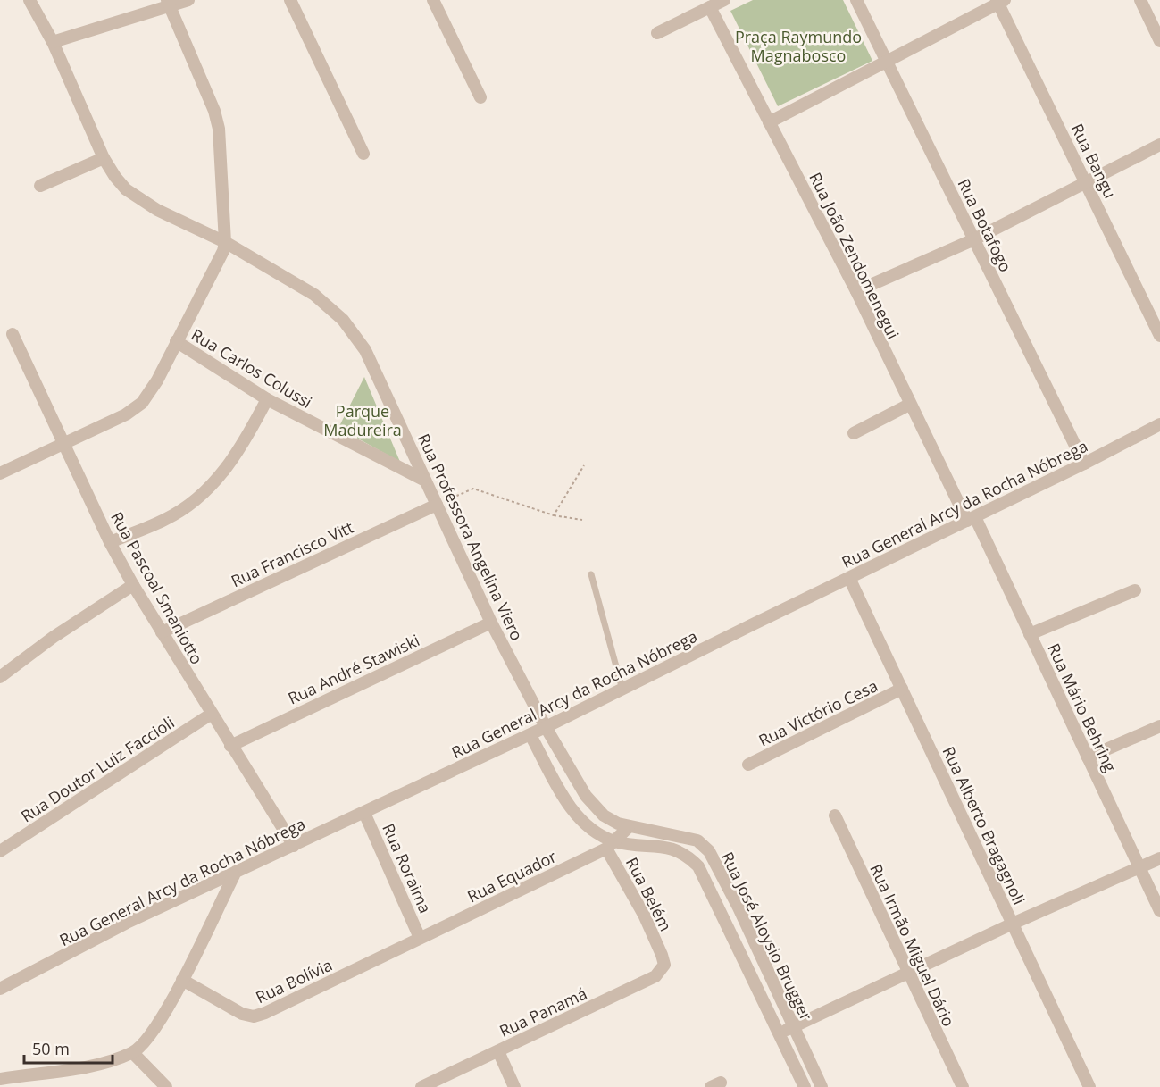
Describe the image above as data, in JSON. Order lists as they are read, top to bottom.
{
  "streets": {
    "street": [
      "Rua Bangu",
      "Rua Botafogo",
      "Rua João Zendomenegui",
      "Rua Carlos Colussi",
      "Rua General Arcy da Rocha Nóbrega",
      "Rua Professora Angelina Viero",
      "Rua Francisco Vitt",
      "Rua Pascoal Smaniotto",
      "Rua André Stawiski",
      "Rua Mário Behring",
      "Rua Victório Cesa",
      "Rua Doutor Luiz Faccioli",
      "Rua Alberto Bragagnoli",
      "Rua Roraima",
      "Rua Equador",
      "Rua Belém",
      "Rua José Aloysio Brugger",
      "Rua Irmão Miguel Dário",
      "Rua Bolívia",
      "Rua Panamá"
    ]
  },
  "crossings": [
    ["Rua Botafogo", "Rua General Arcy da Rocha Nóbrega"],
    ["Rua João Zendomenegui", "Rua General Arcy da Rocha Nóbrega"],
    ["Rua João Zendomenegui", "Rua Mário Behring"],
    ["Rua Carlos Colussi", "Rua Professora Angelina Viero"],
    ["Rua General Arcy da Rocha Nóbrega", "Rua Professora Angelina Viero"],
    ["Rua General Arcy da Rocha Nóbrega", "Rua Pascoal Smaniotto"],
    ["Rua General Arcy da Rocha Nóbrega", "Rua Mário Behring"],
    ["Rua General Arcy da Rocha Nóbrega", "Rua Alberto Bragagnoli"],
    ["Rua General Arcy da Rocha Nóbrega", "Rua Roraima"],
    ["Rua General Arcy da Rocha Nóbrega", "Rua José Aloysio Brugger"],
    ["Rua Professora Angelina Viero", "Rua Francisco Vitt"],
    ["Rua Professora Angelina Viero", "Rua André Stawiski"],
    ["Rua Professora Angelina Viero", "Rua José Aloysio Brugger"],
    ["Rua Francisco Vitt", "Rua Pascoal Smaniotto"],
    ["Rua Pascoal Smaniotto", "Rua André Stawiski"],
    ["Rua Pascoal Smaniotto", "Rua Doutor Luiz Faccioli"],
    ["Rua Victório Cesa", "Rua Alberto Bragagnoli"],
    ["Rua Roraima", "Rua Equador"],
    ["Rua Roraima", "Rua Bolívia"],
    ["Rua Equador", "Rua Belém"],
    ["Rua Equador", "Rua Bolívia"],
    ["Rua Belém", "Rua Panamá"]
  ],
  "parks": ["Praça Raymundo Magnabosco", "Parque Madureira"],
  "scale_bar": "50 m"
}
